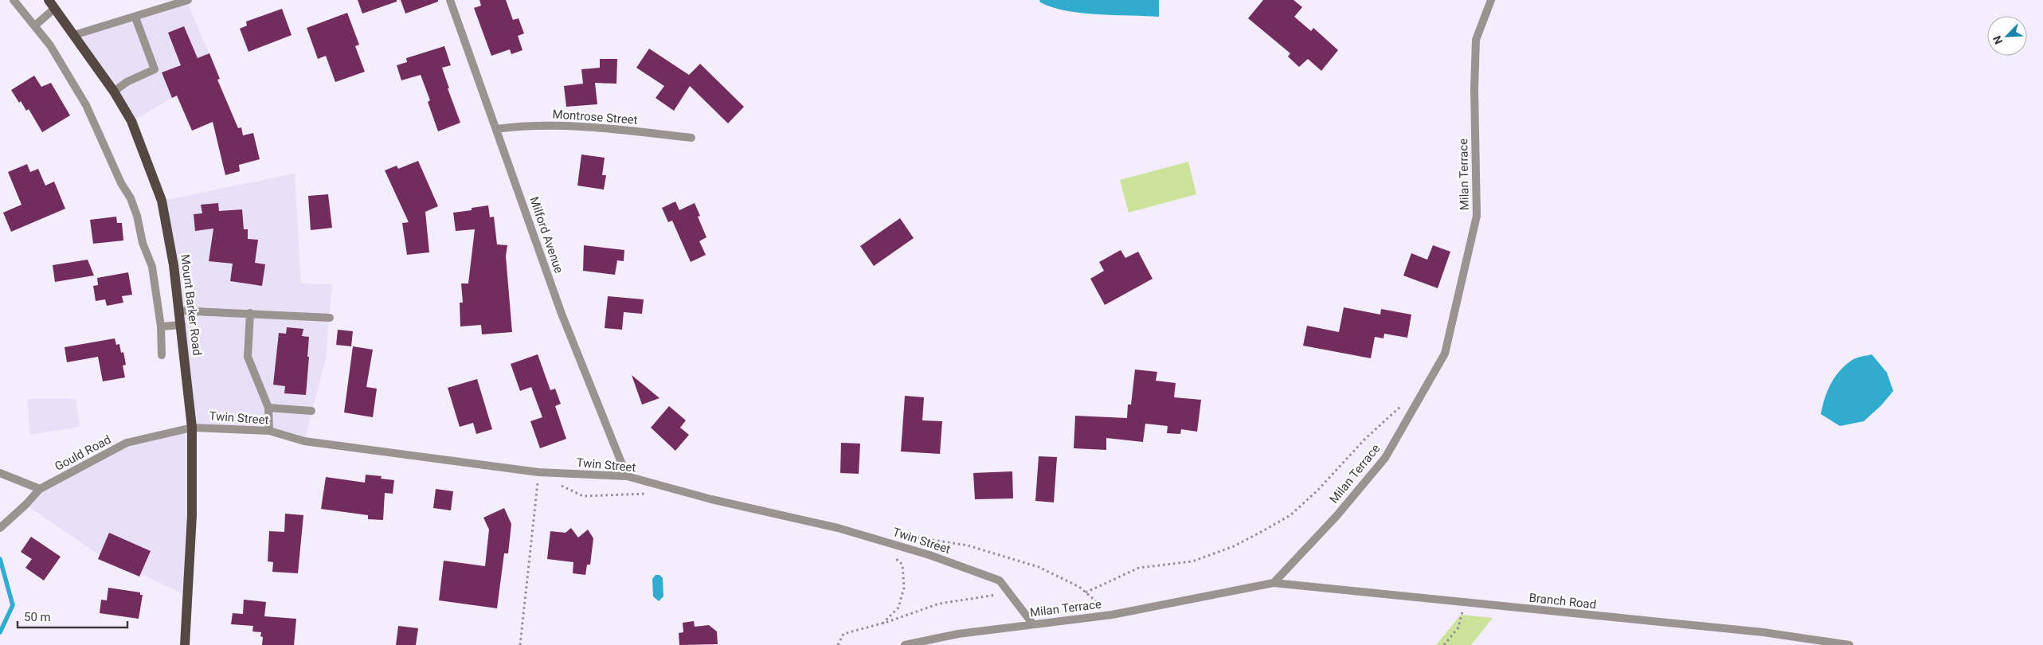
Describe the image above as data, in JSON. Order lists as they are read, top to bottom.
{
  "streets": {
    "main road": ["Mount Barker Road"],
    "street": [
      "Montrose Street",
      "Milan Terrace",
      "Milford Avenue",
      "Twin Street",
      "Gould Road",
      "Branch Road"
    ]
  },
  "crossings": [
    ["Montrose Street", "Milford Avenue"],
    ["Milan Terrace", "Twin Street"],
    ["Milan Terrace", "Branch Road"],
    ["Milford Avenue", "Twin Street"],
    ["Mount Barker Road", "Twin Street"],
    ["Mount Barker Road", "Gould Road"],
    ["Twin Street", "Gould Road"]
  ],
  "scale_bar": "50 m",
  "north": "bottom left"
}
